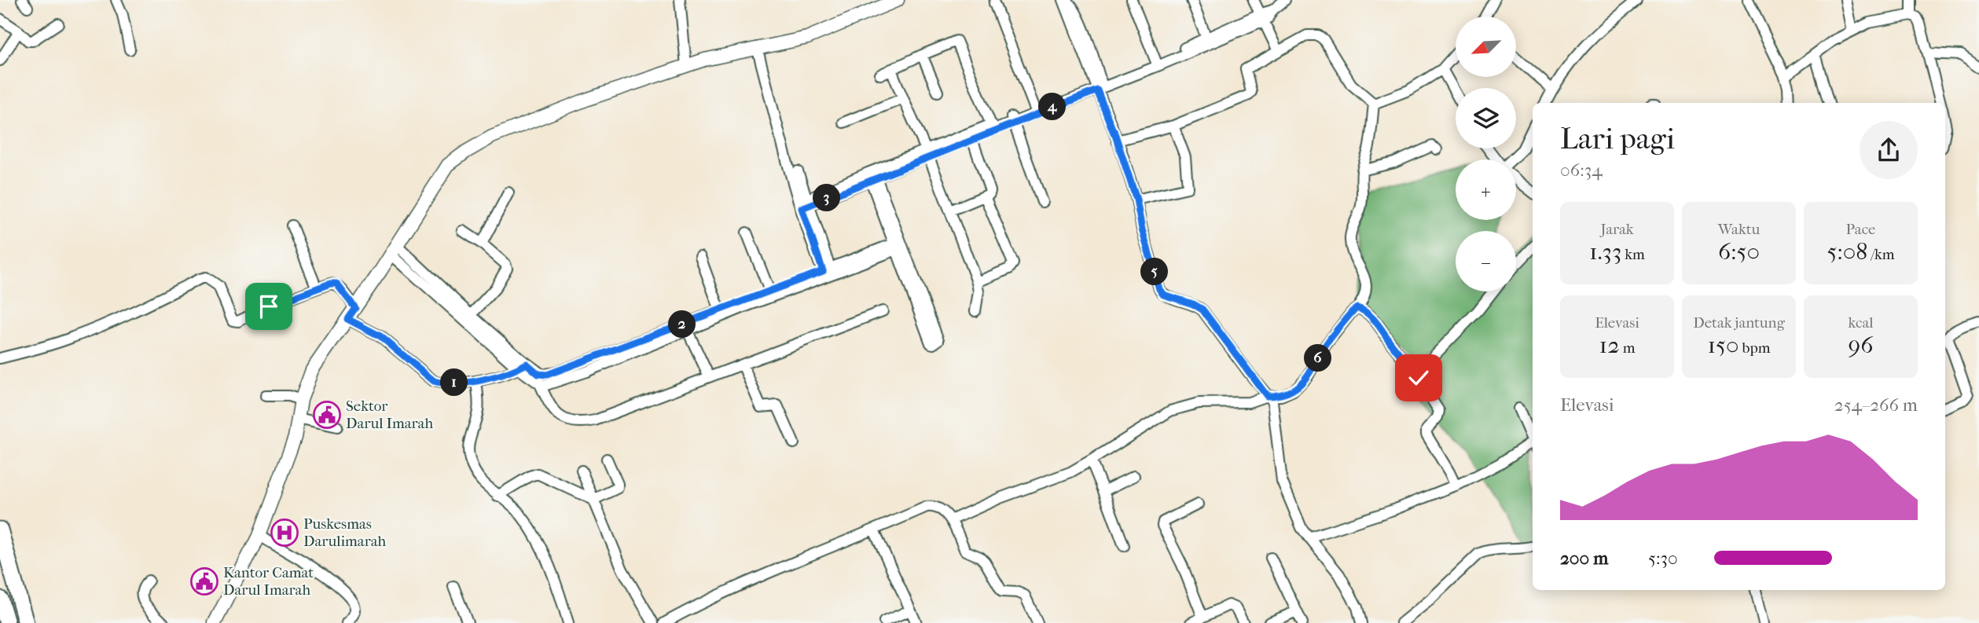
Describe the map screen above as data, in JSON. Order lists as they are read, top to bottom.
{
  "places": {
    "public building": ["Sektor Darul Imarah", "Kantor Camat Darul Imarah"],
    "hospital": ["Puskesmas Darulimarah"]
  },
  "north": "bottom left",
  "page": {
    "map_buttons": ["+", "−"],
    "pins": [
      "4",
      "3",
      "5",
      "2",
      "6",
      "1"
    ],
    "heading": ["Lari pagi", "06:34"],
    "stats": [
      ["Jarak", "1.33 km"],
      ["Waktu", "6:50"],
      ["Pace", "5:08 /km"],
      ["Elevasi", "12 m"],
      ["Detak jantung", "150 bpm"],
      ["kcal", "96"]
    ],
    "chart": ["Elevasi", "254–266 m"],
    "list": [
      {
        "name": "200 m",
        "note": "5:30"
      }
    ]
  }
}
